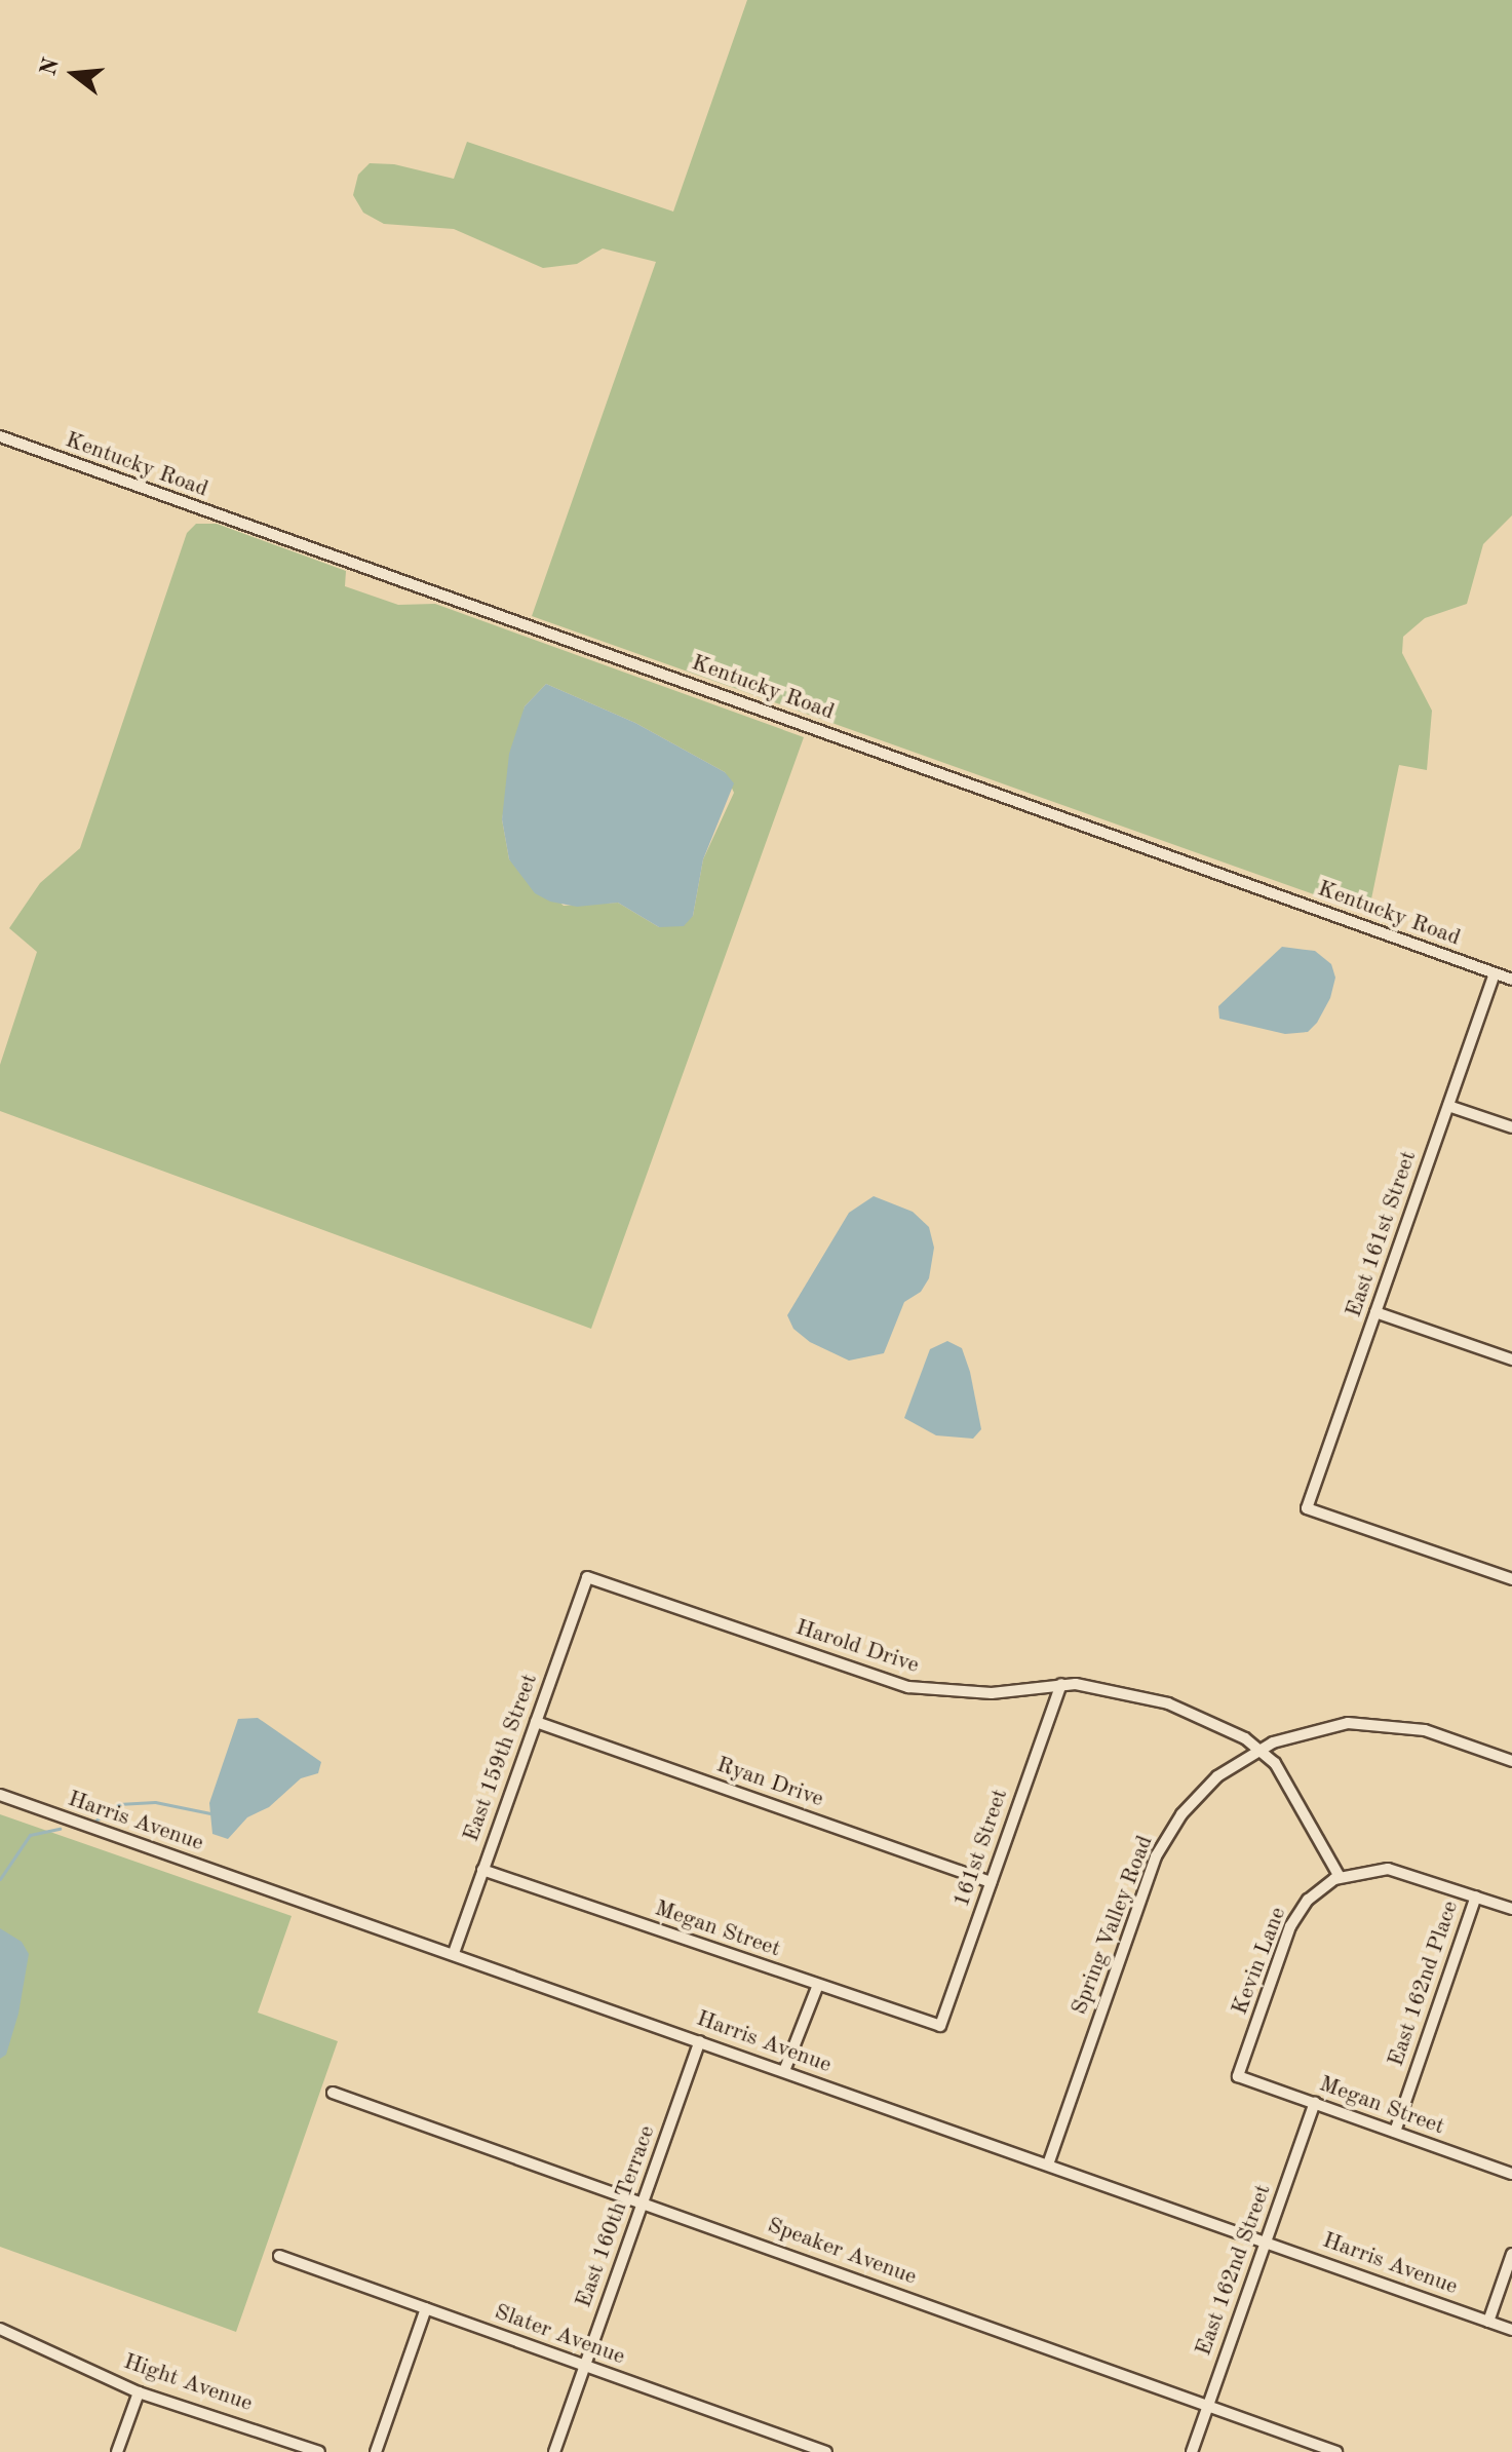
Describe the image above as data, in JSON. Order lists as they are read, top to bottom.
{
  "streets": {
    "street": [
      "Kentucky Road",
      "East 161st Street",
      "Harold Drive",
      "East 159th Street",
      "Ryan Drive",
      "Harris Avenue",
      "161st Street",
      "Spring Valley Road",
      "Megan Street",
      "Kevin Lane",
      "East 162nd Place",
      "East 160th Terrace",
      "Speaker Avenue",
      "East 162nd Street",
      "Slater Avenue",
      "Hight Avenue"
    ]
  },
  "crossings": [
    ["Kentucky Road", "East 161st Street"],
    ["Harold Drive", "East 159th Street"],
    ["Harold Drive", "161st Street"],
    ["Harold Drive", "Spring Valley Road"],
    ["East 159th Street", "Ryan Drive"],
    ["East 159th Street", "Harris Avenue"],
    ["East 159th Street", "Megan Street"],
    ["Ryan Drive", "161st Street"],
    ["Harris Avenue", "Spring Valley Road"],
    ["Harris Avenue", "East 160th Terrace"],
    ["Harris Avenue", "East 162nd Street"],
    ["161st Street", "Megan Street"],
    ["Megan Street", "Kevin Lane"],
    ["Megan Street", "East 162nd Place"],
    ["Megan Street", "East 162nd Street"],
    ["Kevin Lane", "East 162nd Place"],
    ["East 160th Terrace", "Speaker Avenue"],
    ["East 160th Terrace", "Slater Avenue"],
    ["Speaker Avenue", "East 162nd Street"]
  ],
  "north": "left"
}
